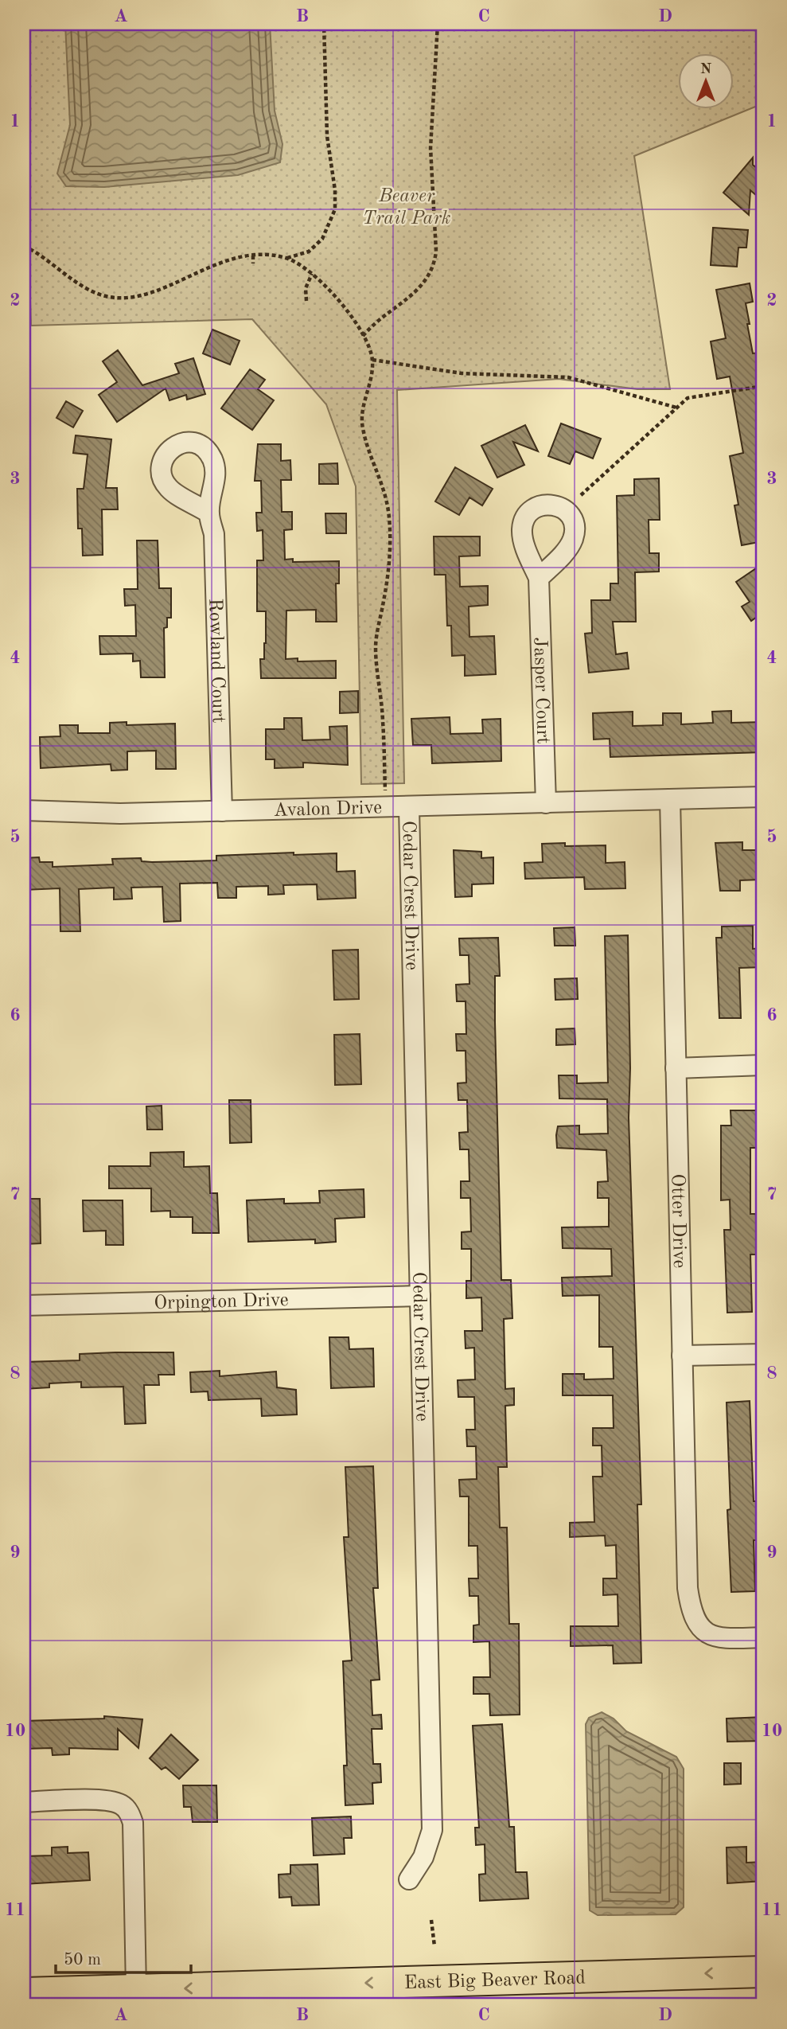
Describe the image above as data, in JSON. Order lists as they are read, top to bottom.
{
  "streets": {
    "main road": ["East Big Beaver Road"],
    "street": [
      "Rowland Court",
      "Jasper Court",
      "Avalon Drive",
      "Cedar Crest Drive",
      "Otter Drive",
      "Orpington Drive"
    ]
  },
  "crossings": [
    ["Rowland Court", "Avalon Drive"],
    ["Jasper Court", "Avalon Drive"],
    ["Avalon Drive", "Cedar Crest Drive"],
    ["Avalon Drive", "Otter Drive"],
    ["Cedar Crest Drive", "Orpington Drive"]
  ],
  "one_way": ["East Big Beaver Road"],
  "parks": ["Beaver Trail Park"],
  "scale_bar": "50 m",
  "north": "top",
  "grid": {
    "columns": [
      "A",
      "B",
      "C",
      "D"
    ],
    "rows": [
      "1",
      "2",
      "3",
      "4",
      "5",
      "6",
      "7",
      "8",
      "9",
      "10",
      "11"
    ]
  }
}
